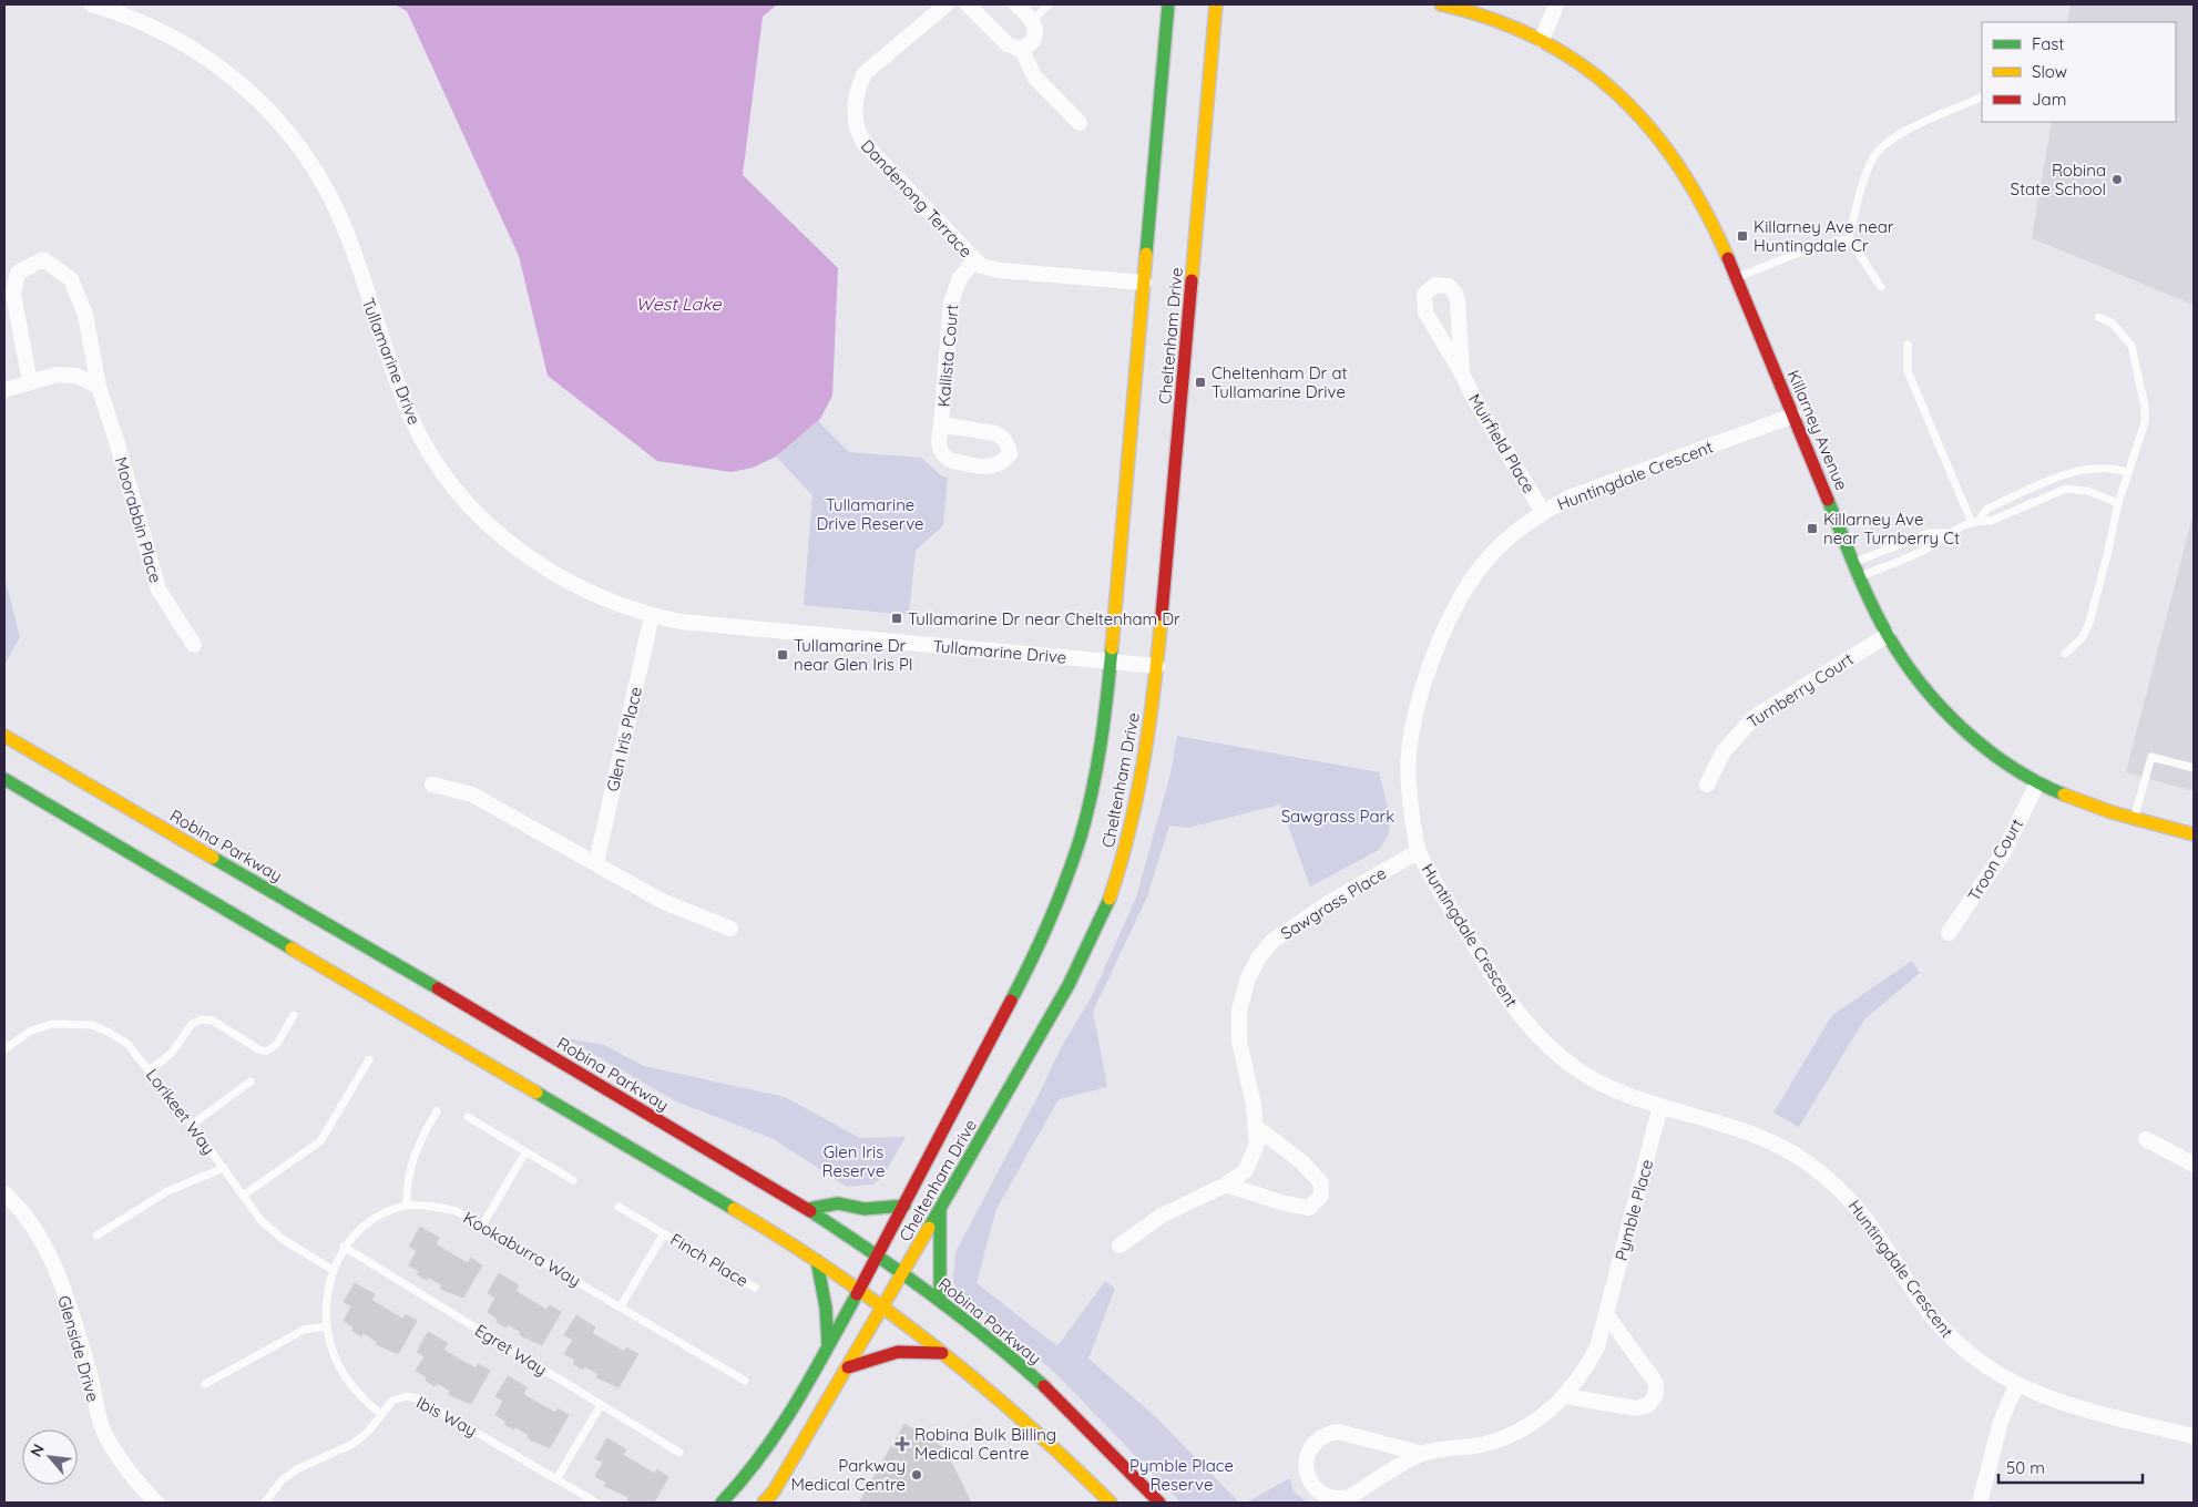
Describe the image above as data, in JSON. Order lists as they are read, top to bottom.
{
  "streets": {
    "main road": ["Cheltenham Drive", "Killarney Avenue", "Robina Parkway"],
    "street": [
      "Dandenong Terrace",
      "Kallista Court",
      "Tullamarine Drive",
      "Muirfield Place",
      "Huntingdale Crescent",
      "Moorabbin Place",
      "Turnberry Court",
      "Glen Iris Place",
      "Troon Court",
      "Sawgrass Place",
      "Pymble Place",
      "Glenside Drive"
    ],
    "lane": [
      "Lorikeet Way",
      "Kookaburra Way",
      "Finch Place",
      "Egret Way",
      "Ibis Way"
    ]
  },
  "crossings": [
    ["Dandenong Terrace", "Cheltenham Drive"],
    ["Dandenong Terrace", "Kallista Court"],
    ["Cheltenham Drive", "Tullamarine Drive"],
    ["Cheltenham Drive", "Robina Parkway"],
    ["Tullamarine Drive", "Glen Iris Place"],
    ["Killarney Avenue", "Huntingdale Crescent"],
    ["Killarney Avenue", "Turnberry Court"],
    ["Killarney Avenue", "Troon Court"],
    ["Muirfield Place", "Huntingdale Crescent"],
    ["Huntingdale Crescent", "Sawgrass Place"],
    ["Huntingdale Crescent", "Pymble Place"],
    ["Lorikeet Way", "Kookaburra Way"],
    ["Kookaburra Way", "Finch Place"],
    ["Kookaburra Way", "Egret Way"],
    ["Kookaburra Way", "Ibis Way"]
  ],
  "water": ["West Lake"],
  "parks": [
    "Tullamarine Drive Reserve",
    "Sawgrass Park",
    "Glen Iris Reserve",
    "Pymble Place Reserve"
  ],
  "places": {
    "other": ["Robina State School", "Parkway Medical Centre"],
    "transit": [
      "Killarney Ave near Huntingdale Cr",
      "Cheltenham Dr at Tullamarine Drive",
      "Killarney Ave near Turnberry Ct",
      "Tullamarine Dr near Cheltenham Dr",
      "Tullamarine Dr near Glen Iris Pl"
    ],
    "health": ["Robina Bulk Billing Medical Centre"]
  },
  "legend": ["Fast", "Slow", "Jam"],
  "scale_bar": "50 m",
  "north": "top left"
}
